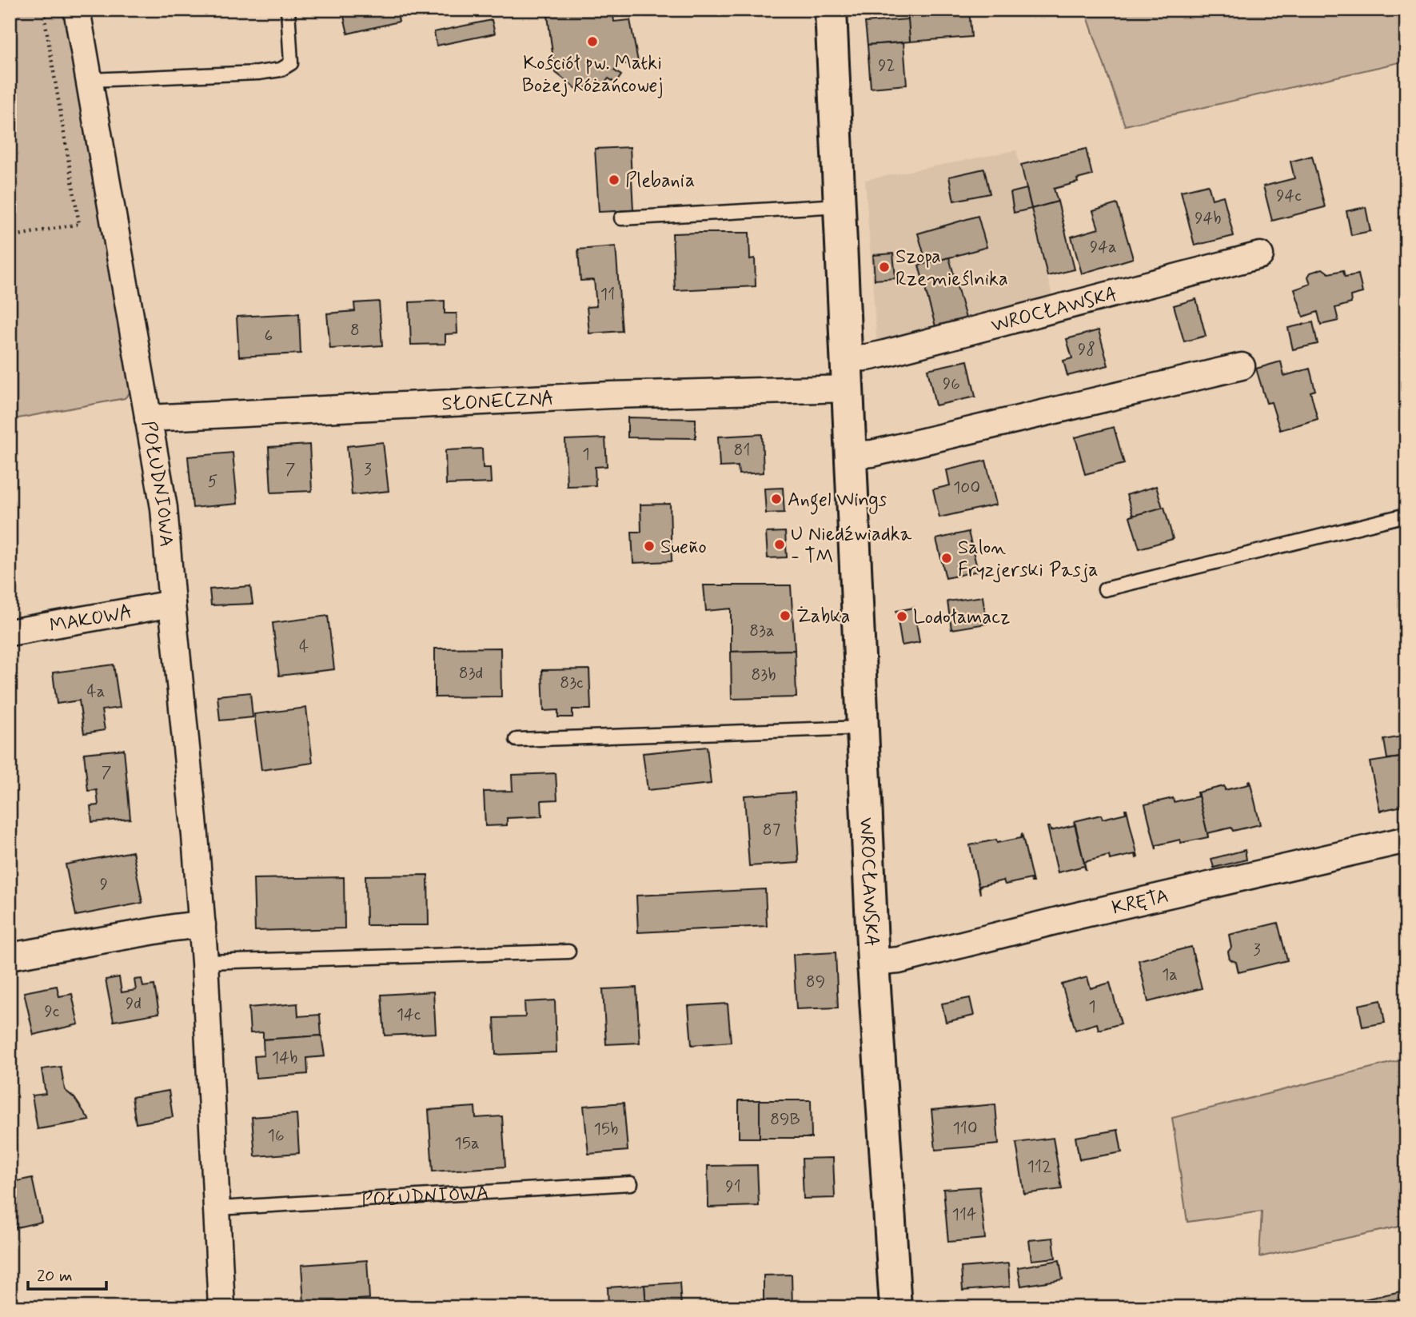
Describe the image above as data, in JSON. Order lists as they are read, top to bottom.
{
  "streets": {
    "street": [
      "WROCŁAWSKA",
      "SŁONECZNA",
      "POŁUDNIOWA",
      "MAKOWA",
      "KRĘTA"
    ]
  },
  "crossings": [
    ["WROCŁAWSKA", "SŁONECZNA"],
    ["WROCŁAWSKA", "KRĘTA"],
    ["SŁONECZNA", "POŁUDNIOWA"],
    ["POŁUDNIOWA", "MAKOWA"]
  ],
  "places": [
    "Kościół pw. Matki Bożej Różańcowej",
    "Plebania",
    "Szopa Rzemieślnika",
    "Angel Wings",
    "U Niedźwiadka - TM",
    "Sueño",
    "Salon Fryzjerski Pasja",
    "Żabka",
    "Lodołamacz"
  ],
  "house_numbers": [
    "92",
    "94c",
    "94b",
    "94a",
    "11",
    "8",
    "6",
    "98",
    "96",
    "81",
    "1",
    "7",
    "3",
    "5",
    "100",
    "83a",
    "4",
    "83d",
    "83b",
    "83c",
    "4a",
    "7",
    "87",
    "9",
    "3",
    "1a",
    "89",
    "9d",
    "1",
    "9c",
    "14c",
    "14b",
    "89B",
    "110",
    "15b",
    "16",
    "15a",
    "112",
    "91",
    "114"
  ],
  "scale_bar": "20 m"
}
